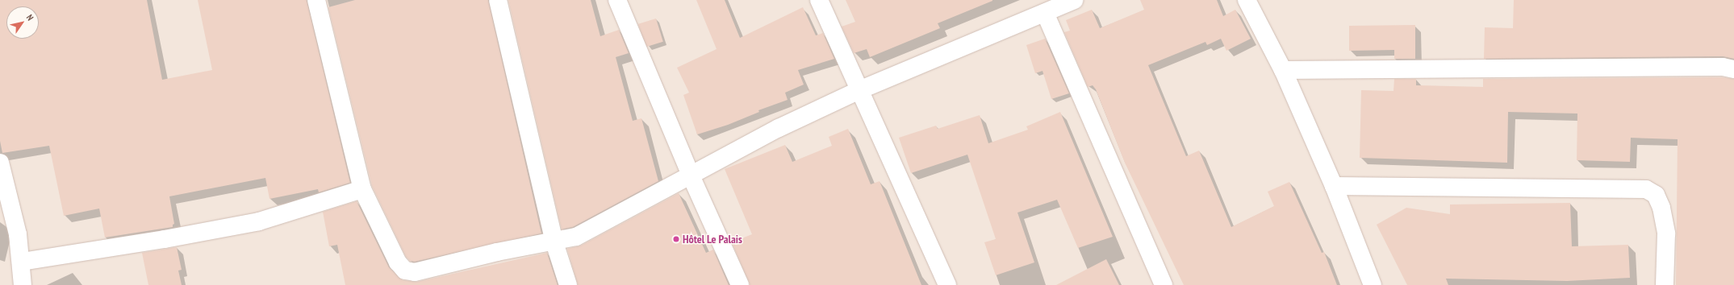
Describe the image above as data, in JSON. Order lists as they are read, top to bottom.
{
  "places": ["Hôtel Le Palais"],
  "north": "top right"
}
